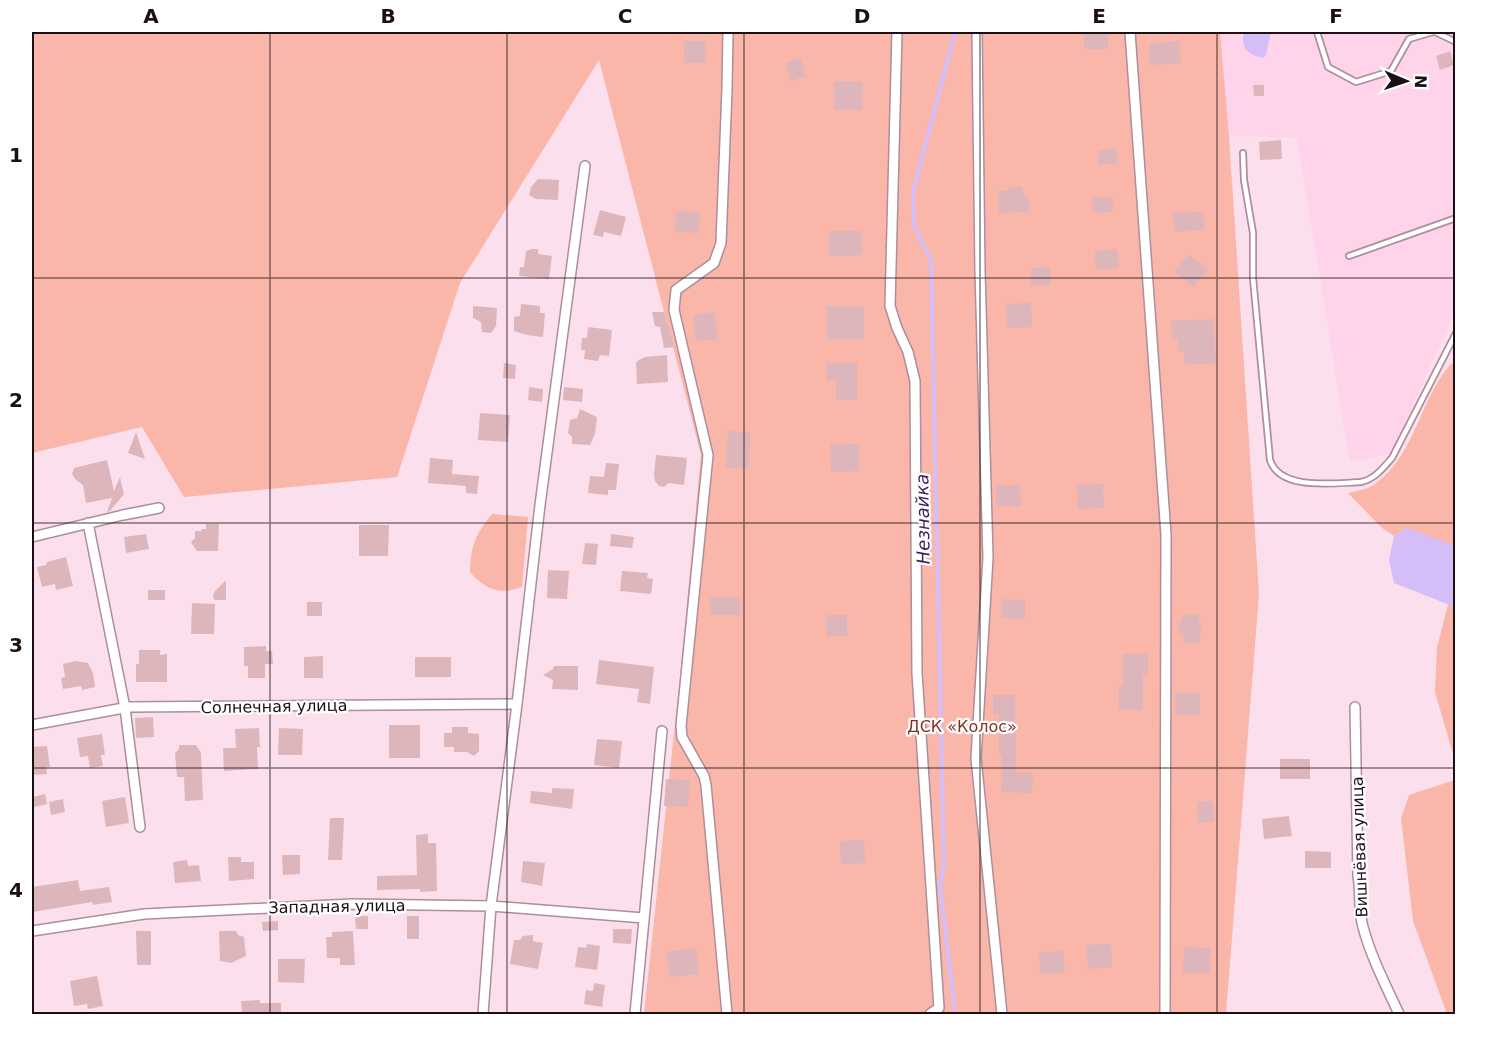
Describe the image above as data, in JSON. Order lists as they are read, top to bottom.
{
  "streets": {
    "street": ["Солнечная улица", "Вишнёвая улица", "Западная улица"]
  },
  "water": ["Незнайка"],
  "parks": ["ДСК «Колос»"],
  "north": "right",
  "grid": {
    "columns": [
      "A",
      "B",
      "C",
      "D",
      "E",
      "F"
    ],
    "rows": [
      "1",
      "2",
      "3",
      "4"
    ]
  }
}
